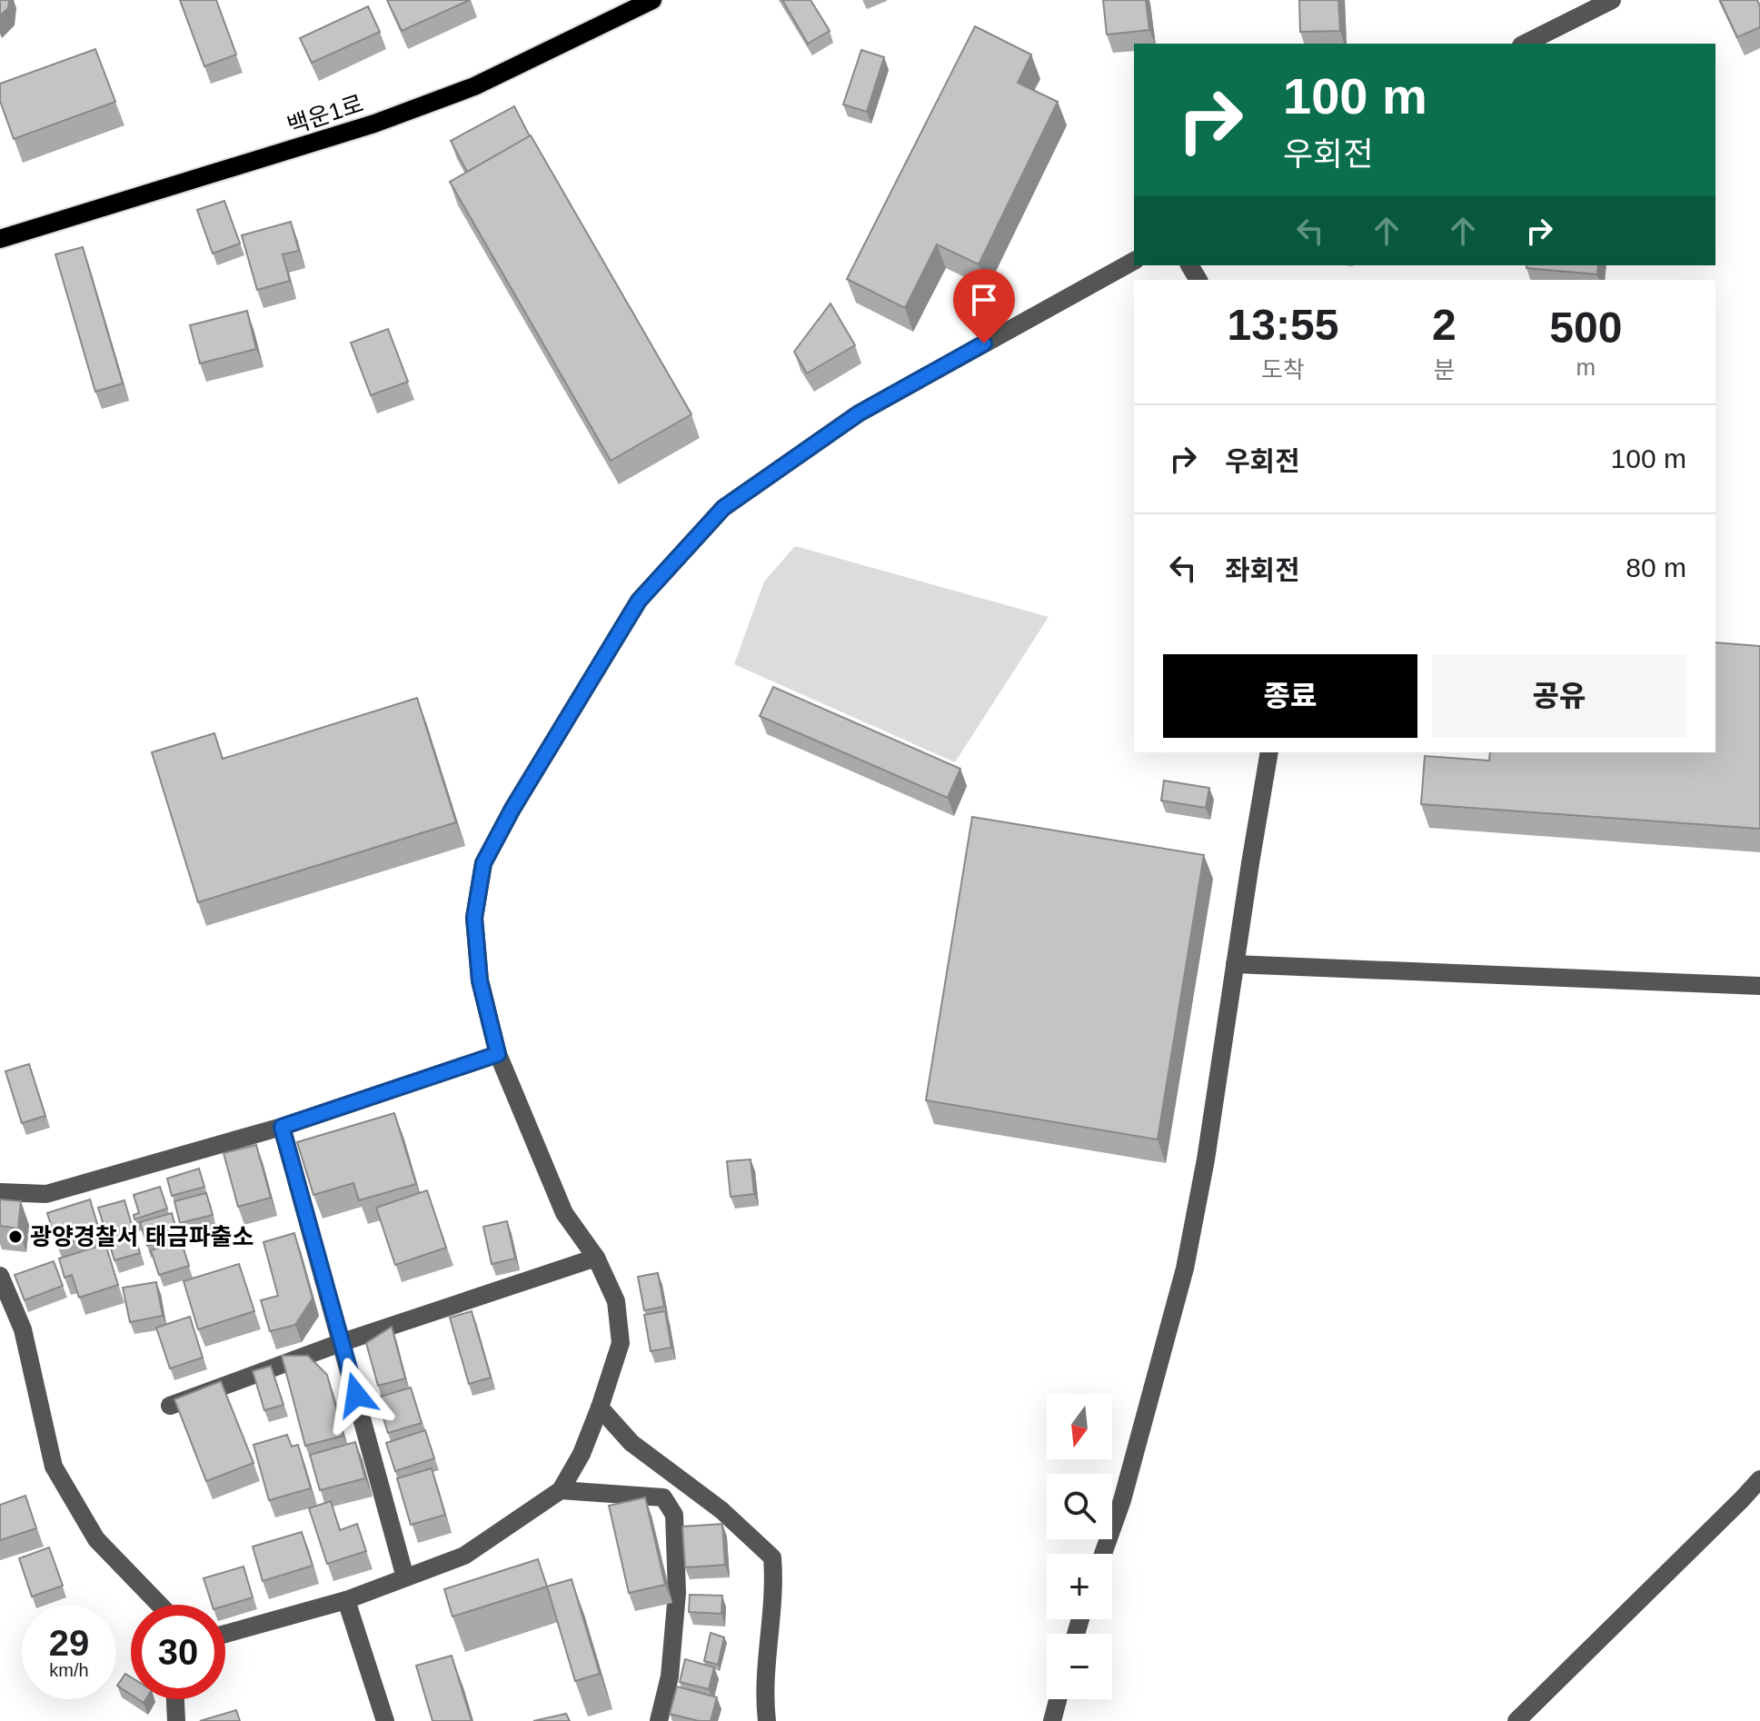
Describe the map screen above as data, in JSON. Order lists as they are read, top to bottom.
{
  "streets": {
    "main road": ["백운1로"]
  },
  "places": ["광양경찰서 태금파출소"],
  "north": "bottom",
  "page": {
    "turn": ["100 m", "우회전"],
    "eta": [
      "13:55",
      "도착",
      "2",
      "분",
      "500",
      "m"
    ],
    "list": [
      {
        "name": "우회전",
        "value": "100 m"
      },
      {
        "name": "좌회전",
        "value": "80 m"
      }
    ],
    "buttons": ["종료", "공유"],
    "map_buttons": ["+", "−"],
    "speed": "29 km/h",
    "limit": "30"
  }
}
